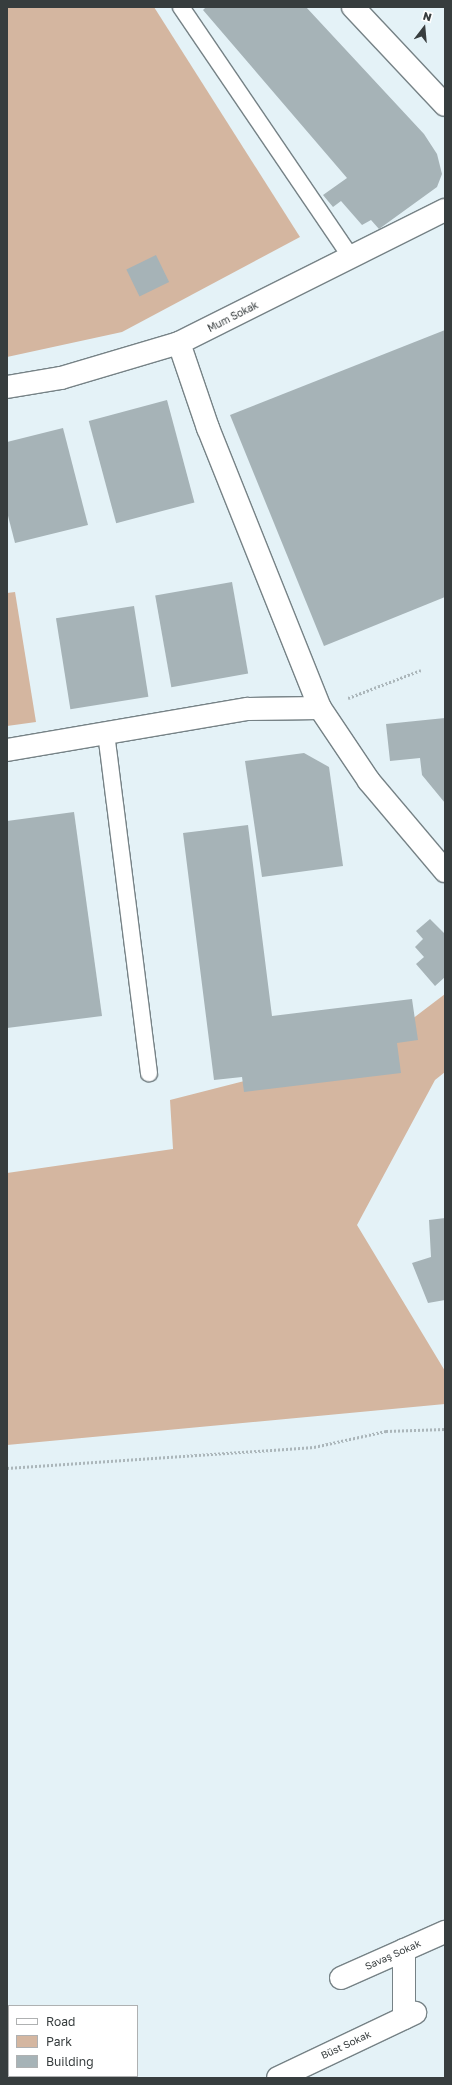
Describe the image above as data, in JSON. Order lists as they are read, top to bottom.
{
  "streets": {
    "street": ["Mum Sokak", "Savaş Sokak", "Büst Sokak"]
  },
  "crossings": [
    ["Savaş Sokak", "Büst Sokak"]
  ],
  "legend": ["Road", "Park", "Building"],
  "north": "top"
}
